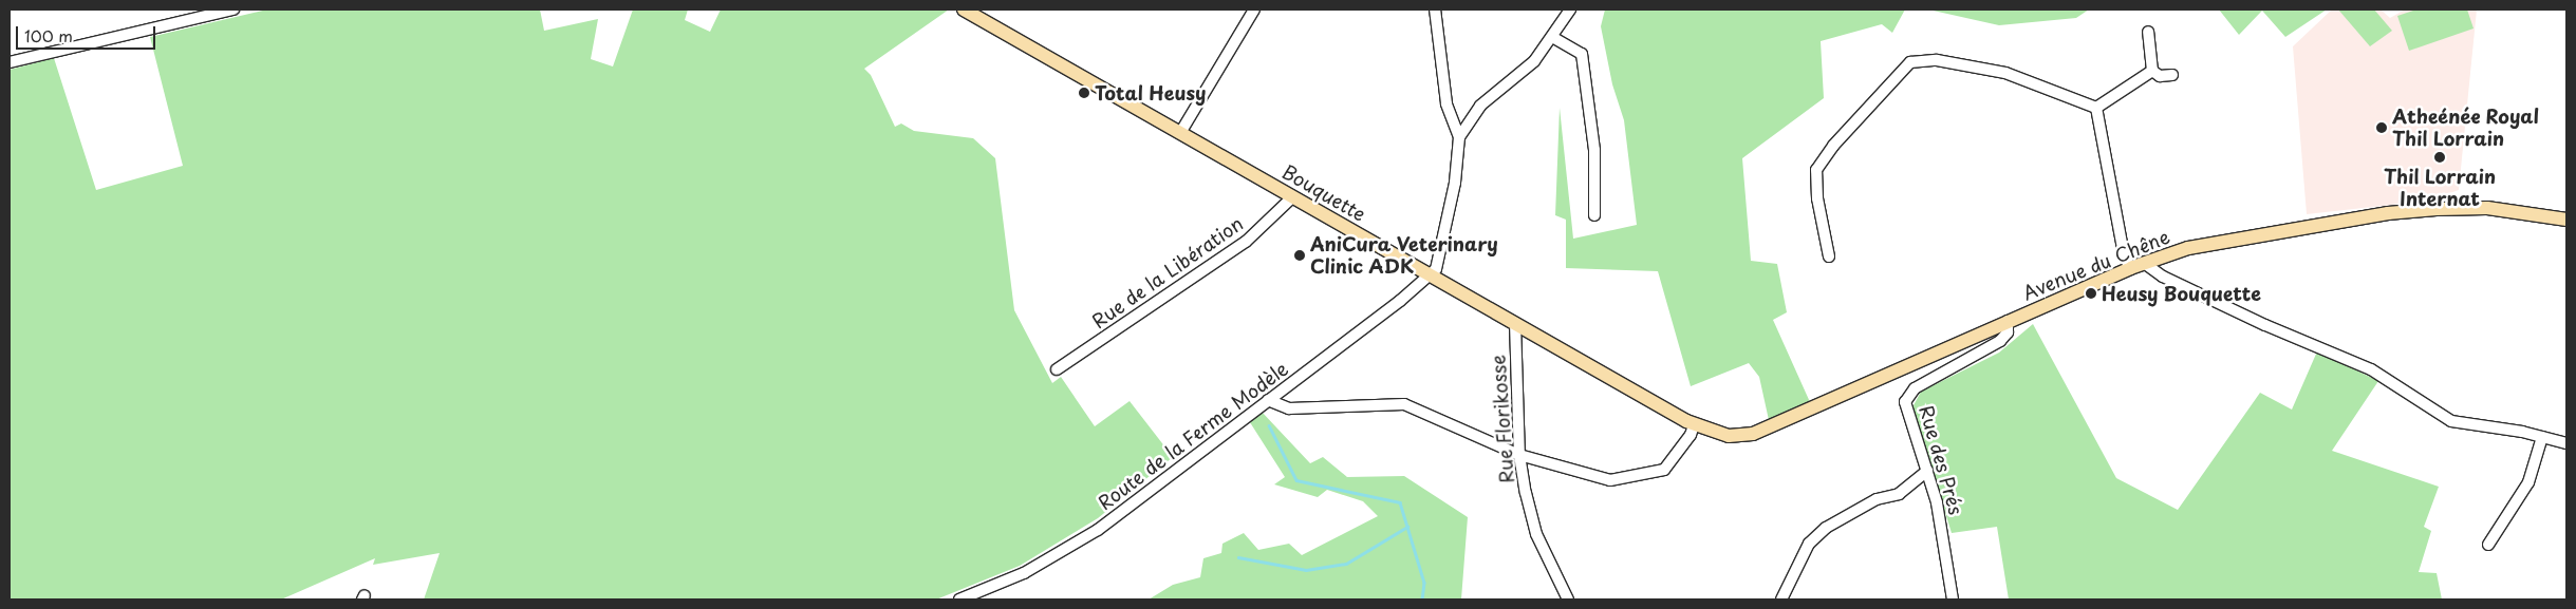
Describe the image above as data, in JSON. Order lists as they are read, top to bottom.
{
  "streets": {
    "main road": ["Bouquette", "Avenue du Chêne"],
    "street": [
      "Rue de la Libération",
      "Rue Florikosse",
      "Route de la Ferme Modèle",
      "Rue des Prés"
    ]
  },
  "crossings": [
    ["Bouquette", "Avenue du Chêne"],
    ["Bouquette", "Rue de la Libération"],
    ["Bouquette", "Rue Florikosse"],
    ["Bouquette", "Route de la Ferme Modèle"],
    ["Avenue du Chêne", "Rue des Prés"]
  ],
  "places": [
    "Total Heusy",
    "Atheénée Royal Thil Lorrain",
    "Thil Lorrain Internat",
    "AniCura Veterinary Clinic ADK",
    "Heusy Bouquette"
  ],
  "scale_bar": "100 m"
}
